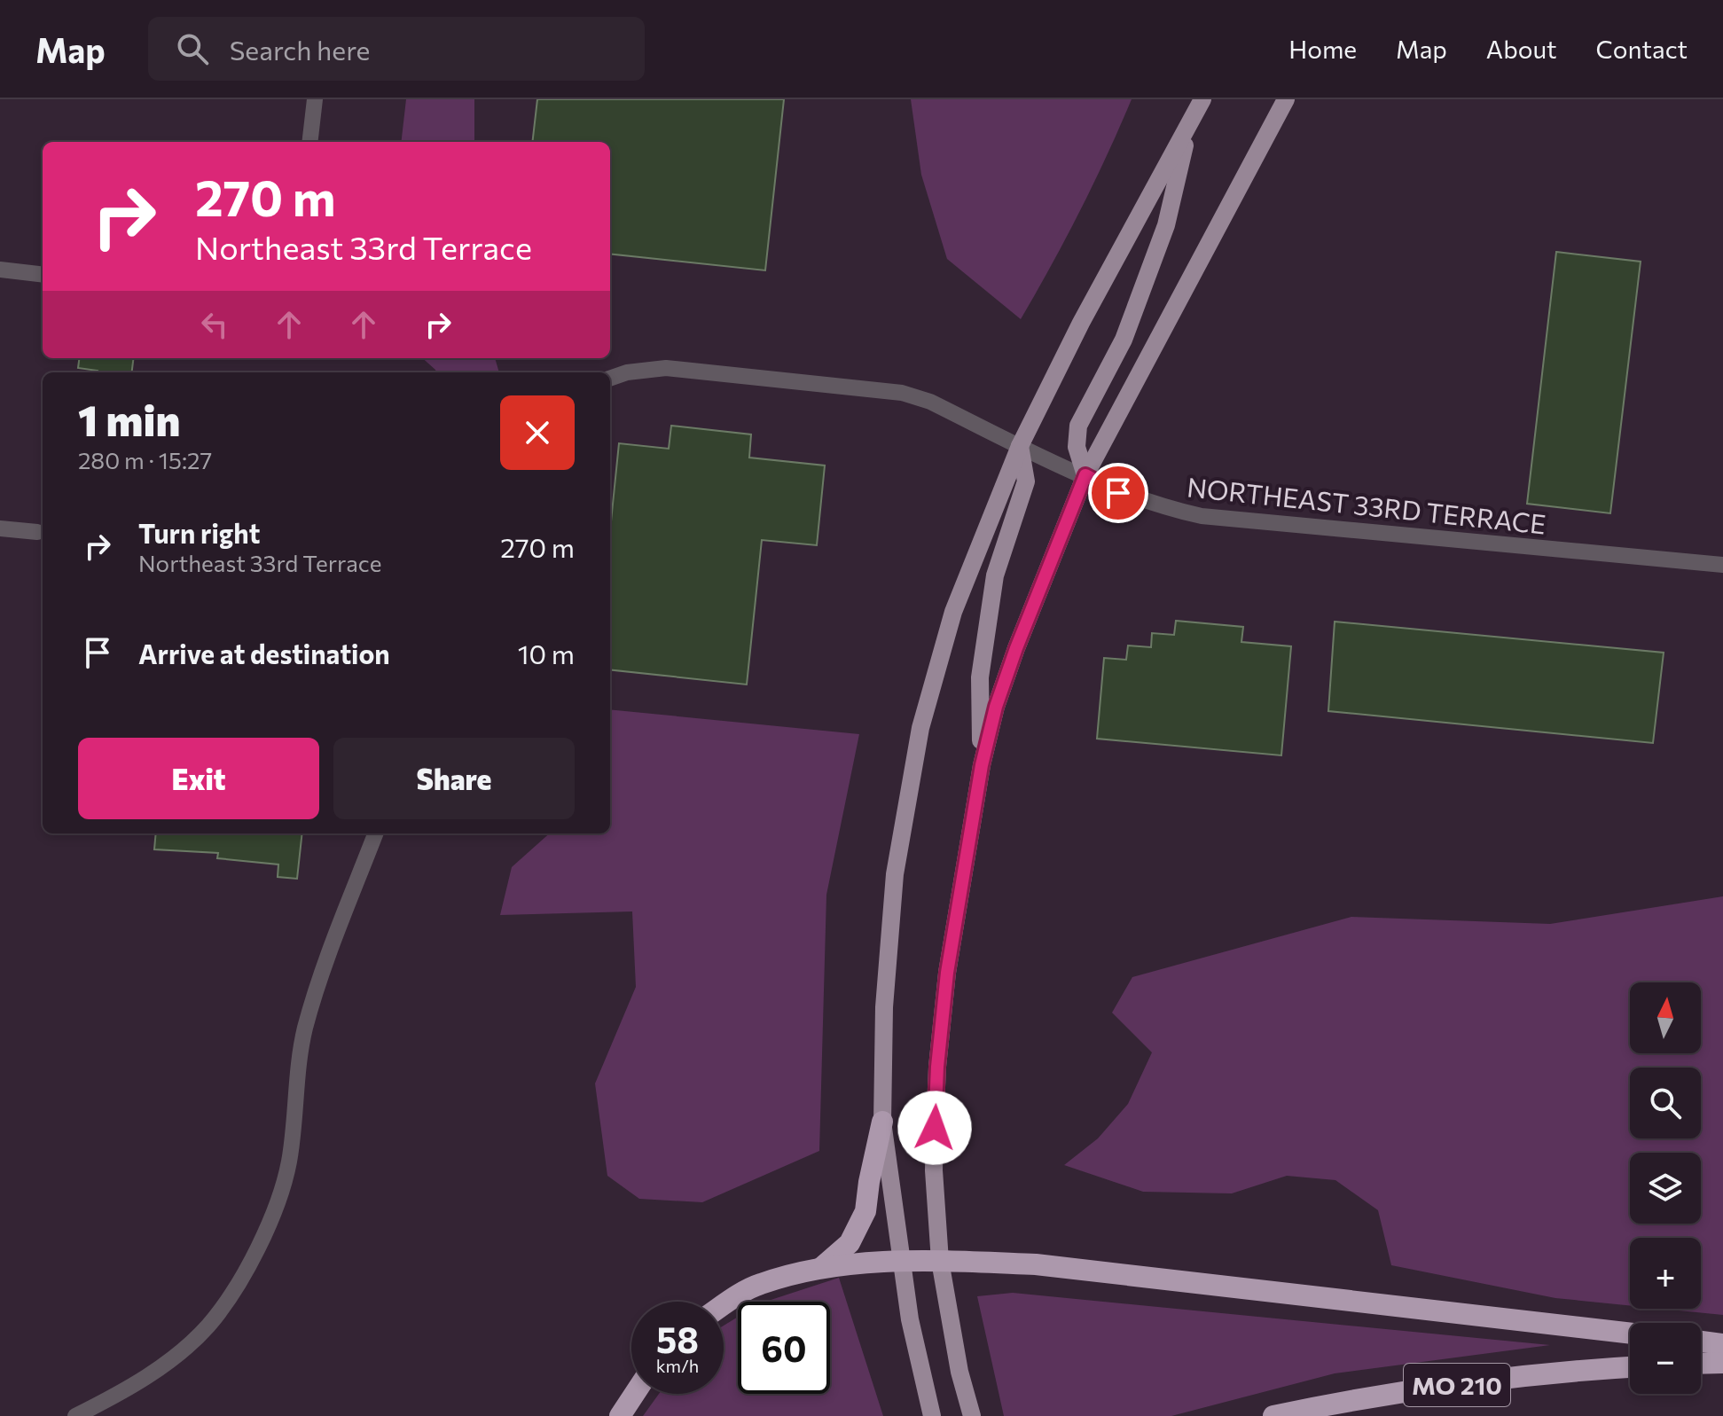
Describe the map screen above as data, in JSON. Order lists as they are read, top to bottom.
{
  "streets": {
    "highway": ["MO 210"],
    "street": ["NORTHEAST 33RD TERRACE"]
  },
  "north": "top",
  "page": {
    "header": "Map",
    "search": "Search here",
    "nav": [
      "Home",
      "Map",
      "About",
      "Contact"
    ],
    "turn": ["270 m", "Northeast 33rd Terrace"],
    "heading": ["1 min", "280 m · 15:27"],
    "list": [
      {
        "name": "Turn right",
        "note": "Northeast 33rd Terrace",
        "value": "270 m"
      },
      {
        "name": "Arrive at destination",
        "value": "10 m"
      }
    ],
    "buttons": ["Exit", "Share"],
    "map_buttons": ["+", "−"],
    "speed": "58 km/h",
    "limit": "60"
  }
}
